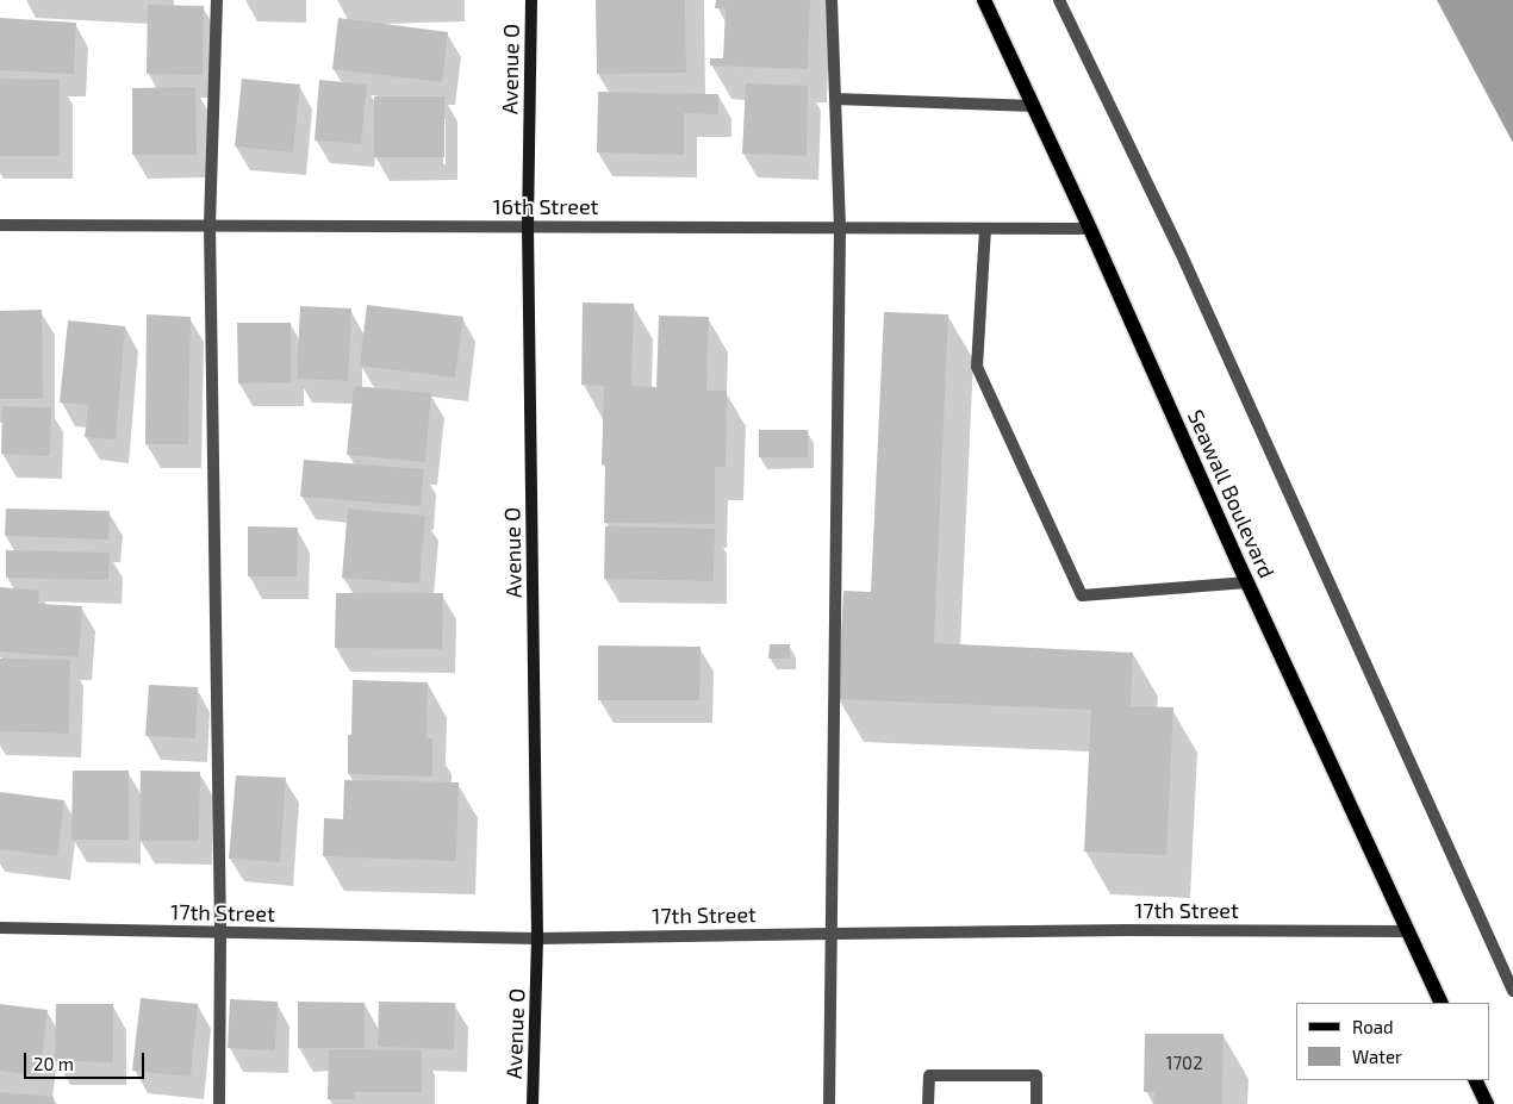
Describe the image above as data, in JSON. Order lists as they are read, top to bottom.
{
  "streets": {
    "main road": ["Seawall Boulevard"],
    "street": ["Avenue O", "16th Street", "17th Street"]
  },
  "crossings": [
    ["Avenue O", "16th Street"],
    ["Avenue O", "17th Street"],
    ["16th Street", "Seawall Boulevard"],
    ["Seawall Boulevard", "17th Street"]
  ],
  "house_numbers": ["1702"],
  "legend": ["Road", "Water"],
  "scale_bar": "20 m"
}
